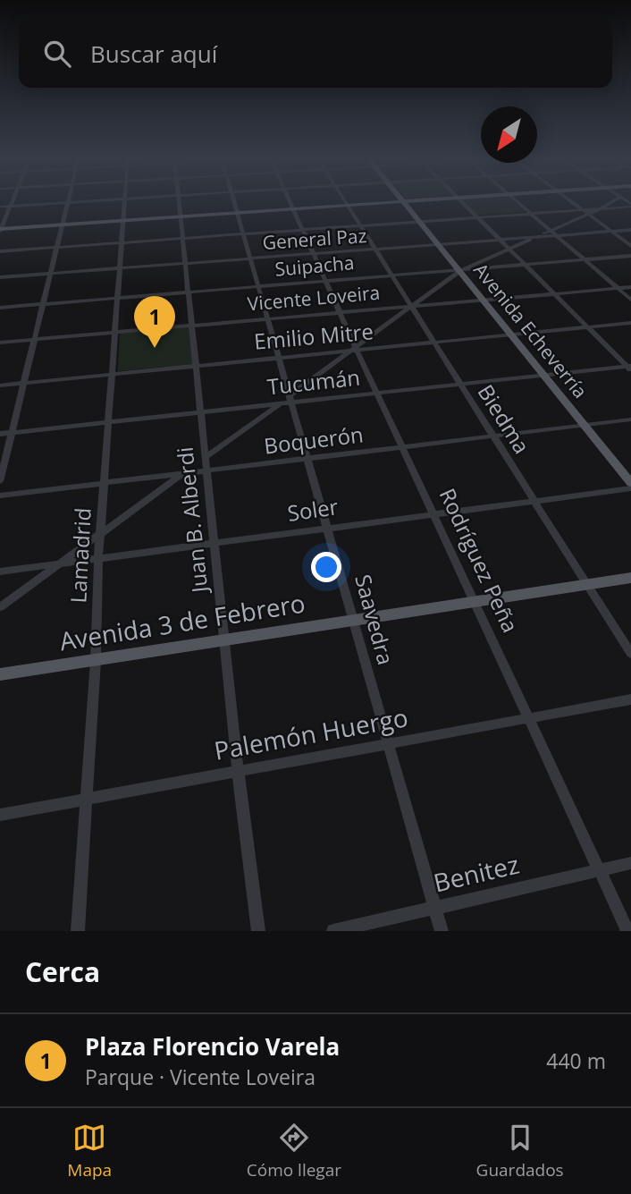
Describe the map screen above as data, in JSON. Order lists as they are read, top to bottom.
{
  "streets": {
    "main road": ["Avenida Echeverría", "Avenida 3 de Febrero"],
    "street": [
      "General Paz",
      "Suipacha",
      "Vicente Loveira",
      "Emilio Mitre",
      "Tucumán",
      "Biedma",
      "Boquerón",
      "Soler",
      "Juan B. Alberdi",
      "Lamadrid",
      "Rodríguez Peña",
      "Saavedra",
      "Palemón Huergo",
      "Benitez"
    ]
  },
  "crossings": [
    ["General Paz", "Avenida Echeverría"],
    ["General Paz", "Biedma"],
    ["General Paz", "Juan B. Alberdi"],
    ["General Paz", "Lamadrid"],
    ["General Paz", "Rodríguez Peña"],
    ["General Paz", "Saavedra"],
    ["Suipacha", "Avenida Echeverría"],
    ["Suipacha", "Biedma"],
    ["Suipacha", "Juan B. Alberdi"],
    ["Suipacha", "Lamadrid"],
    ["Suipacha", "Rodríguez Peña"],
    ["Suipacha", "Saavedra"],
    ["Vicente Loveira", "Avenida Echeverría"],
    ["Vicente Loveira", "Biedma"],
    ["Vicente Loveira", "Juan B. Alberdi"],
    ["Vicente Loveira", "Lamadrid"],
    ["Vicente Loveira", "Rodríguez Peña"],
    ["Vicente Loveira", "Saavedra"],
    ["Avenida Echeverría", "Emilio Mitre"],
    ["Avenida Echeverría", "Tucumán"],
    ["Avenida Echeverría", "Boquerón"],
    ["Emilio Mitre", "Biedma"],
    ["Emilio Mitre", "Juan B. Alberdi"],
    ["Emilio Mitre", "Lamadrid"],
    ["Emilio Mitre", "Rodríguez Peña"],
    ["Emilio Mitre", "Saavedra"],
    ["Tucumán", "Biedma"],
    ["Tucumán", "Juan B. Alberdi"],
    ["Tucumán", "Lamadrid"],
    ["Tucumán", "Rodríguez Peña"],
    ["Tucumán", "Saavedra"],
    ["Biedma", "Boquerón"],
    ["Biedma", "Soler"],
    ["Biedma", "Avenida 3 de Febrero"],
    ["Boquerón", "Juan B. Alberdi"],
    ["Boquerón", "Lamadrid"],
    ["Boquerón", "Rodríguez Peña"],
    ["Boquerón", "Saavedra"],
    ["Soler", "Juan B. Alberdi"],
    ["Soler", "Lamadrid"],
    ["Soler", "Rodríguez Peña"],
    ["Soler", "Saavedra"],
    ["Juan B. Alberdi", "Avenida 3 de Febrero"],
    ["Juan B. Alberdi", "Palemón Huergo"],
    ["Lamadrid", "Avenida 3 de Febrero"],
    ["Lamadrid", "Palemón Huergo"],
    ["Rodríguez Peña", "Avenida 3 de Febrero"],
    ["Rodríguez Peña", "Palemón Huergo"],
    ["Rodríguez Peña", "Benitez"],
    ["Saavedra", "Avenida 3 de Febrero"],
    ["Saavedra", "Palemón Huergo"],
    ["Saavedra", "Benitez"]
  ],
  "north": "bottom left",
  "page": {
    "search": "Buscar aquí",
    "pins": "1",
    "heading": "Cerca",
    "list": [
      {
        "mark": "1",
        "name": "Plaza Florencio Varela",
        "note": "Parque · Vicente Loveira",
        "value": "440 m"
      }
    ],
    "nav": ["Mapa", "Cómo llegar", "Guardados"]
  }
}
